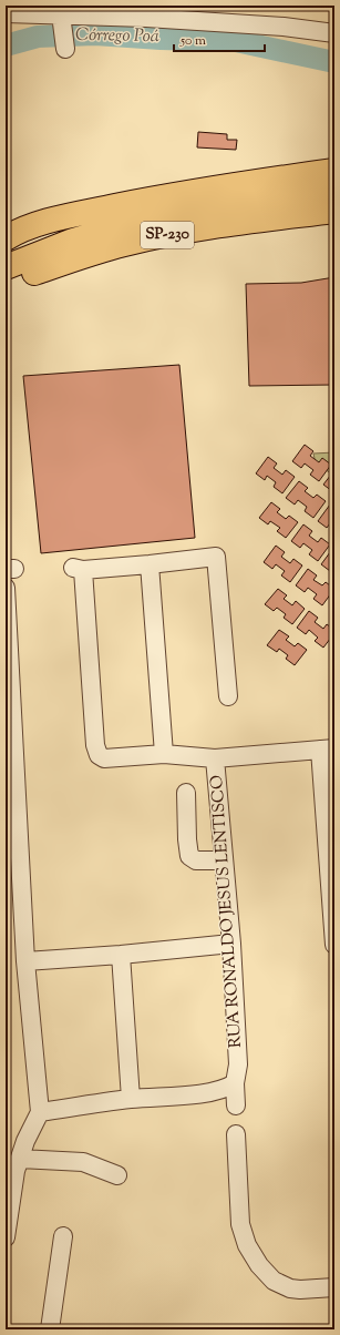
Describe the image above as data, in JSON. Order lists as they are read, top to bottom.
{
  "streets": {
    "highway": ["SP-230"],
    "street": ["RUA RONALDO JESUS LENTISCO"]
  },
  "water": ["Córrego Poá"],
  "scale_bar": "50 m"
}
